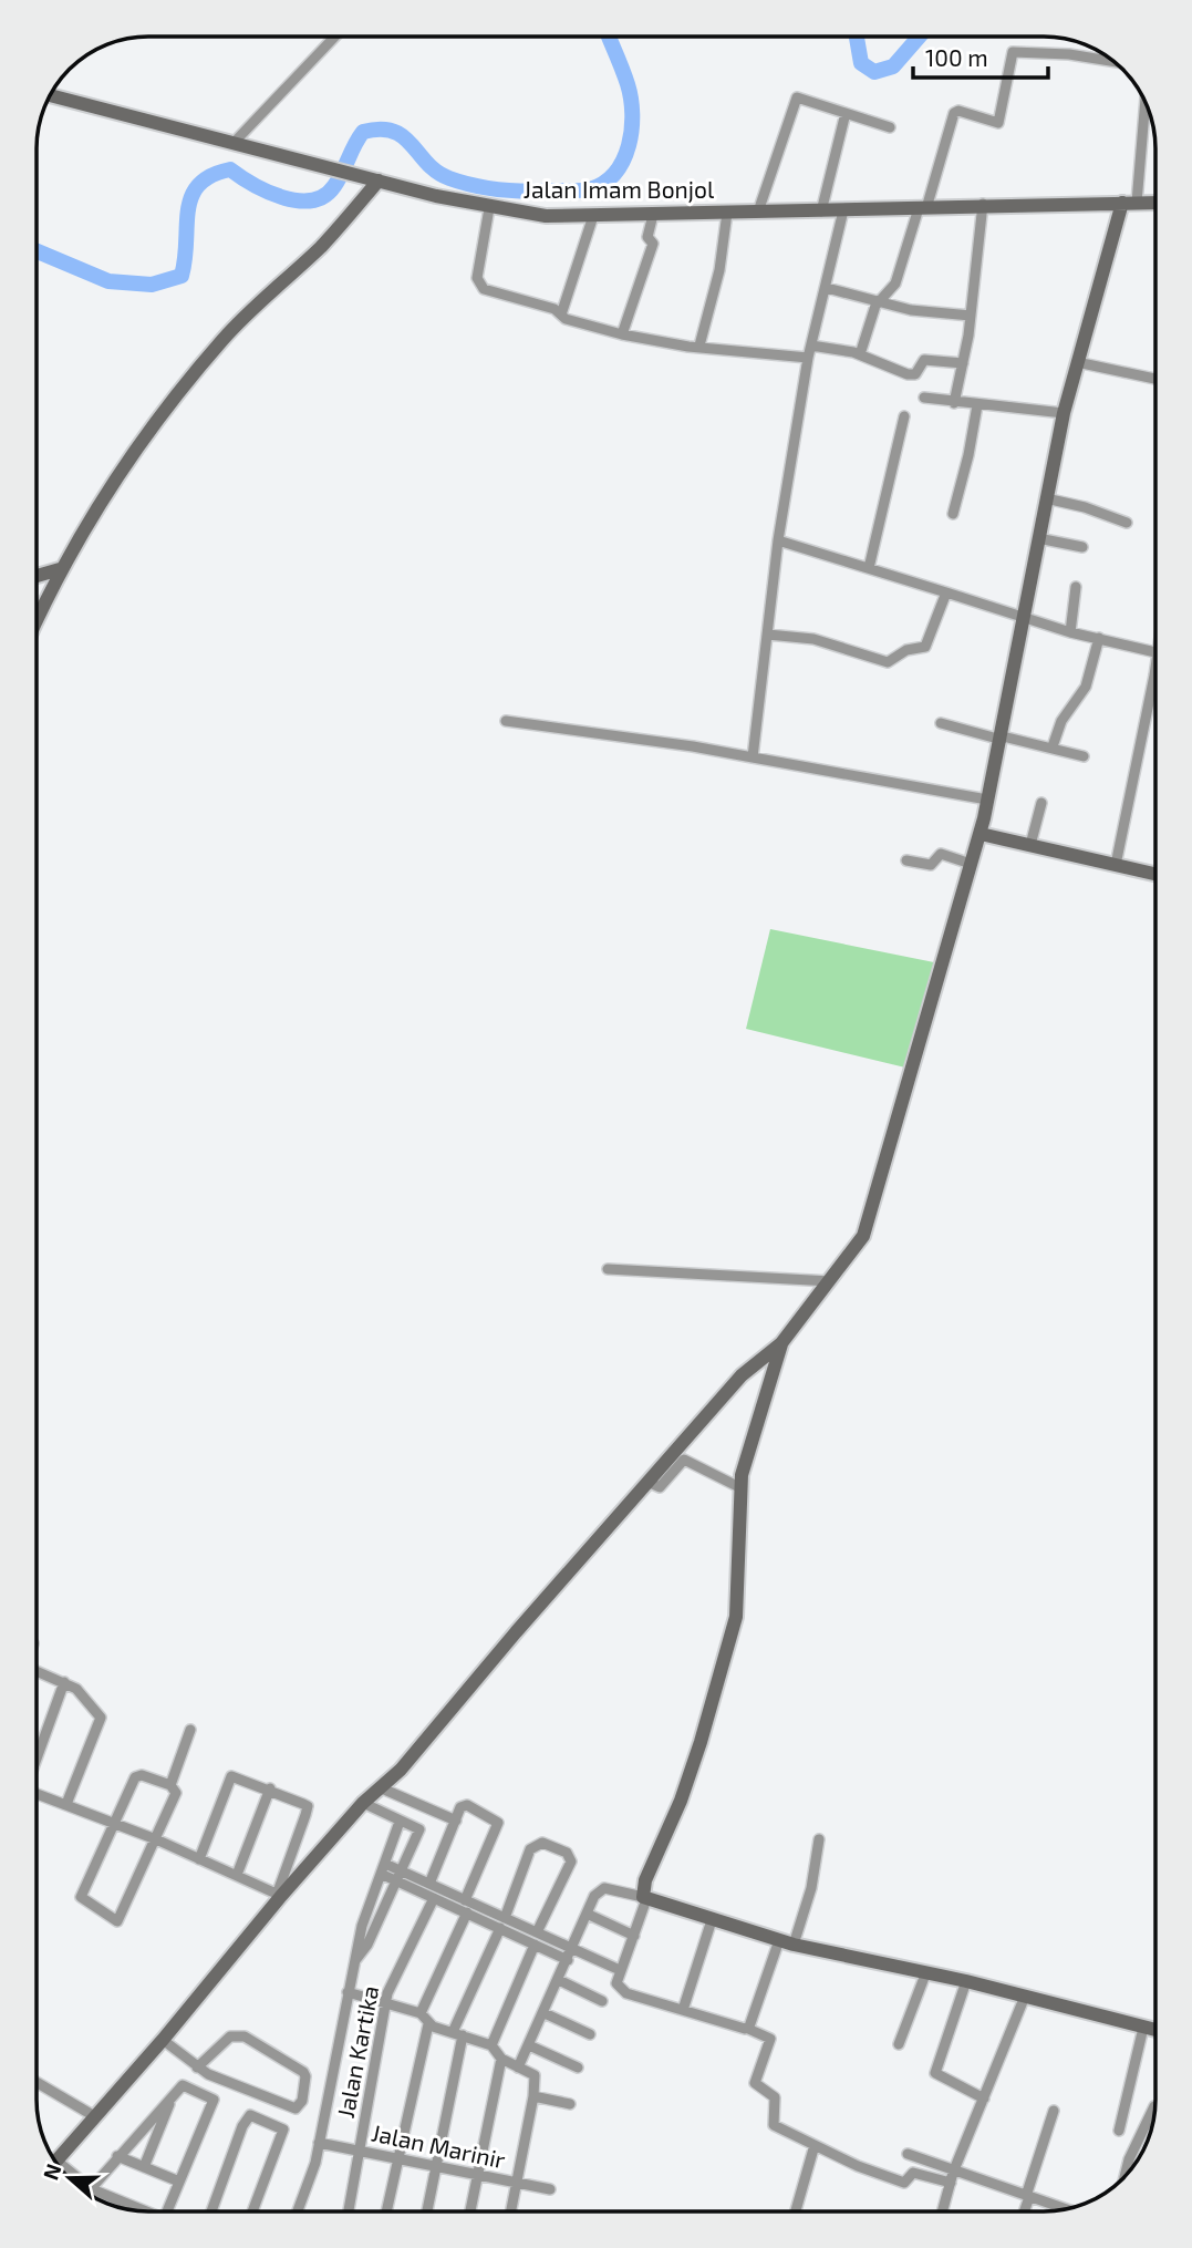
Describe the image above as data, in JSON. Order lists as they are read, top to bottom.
{
  "streets": {
    "street": ["Jalan Imam Bonjol", "Jalan Kartika", "Jalan Marinir"]
  },
  "crossings": [
    ["Jalan Kartika", "Jalan Marinir"]
  ],
  "scale_bar": "100 m",
  "north": "left"
}
